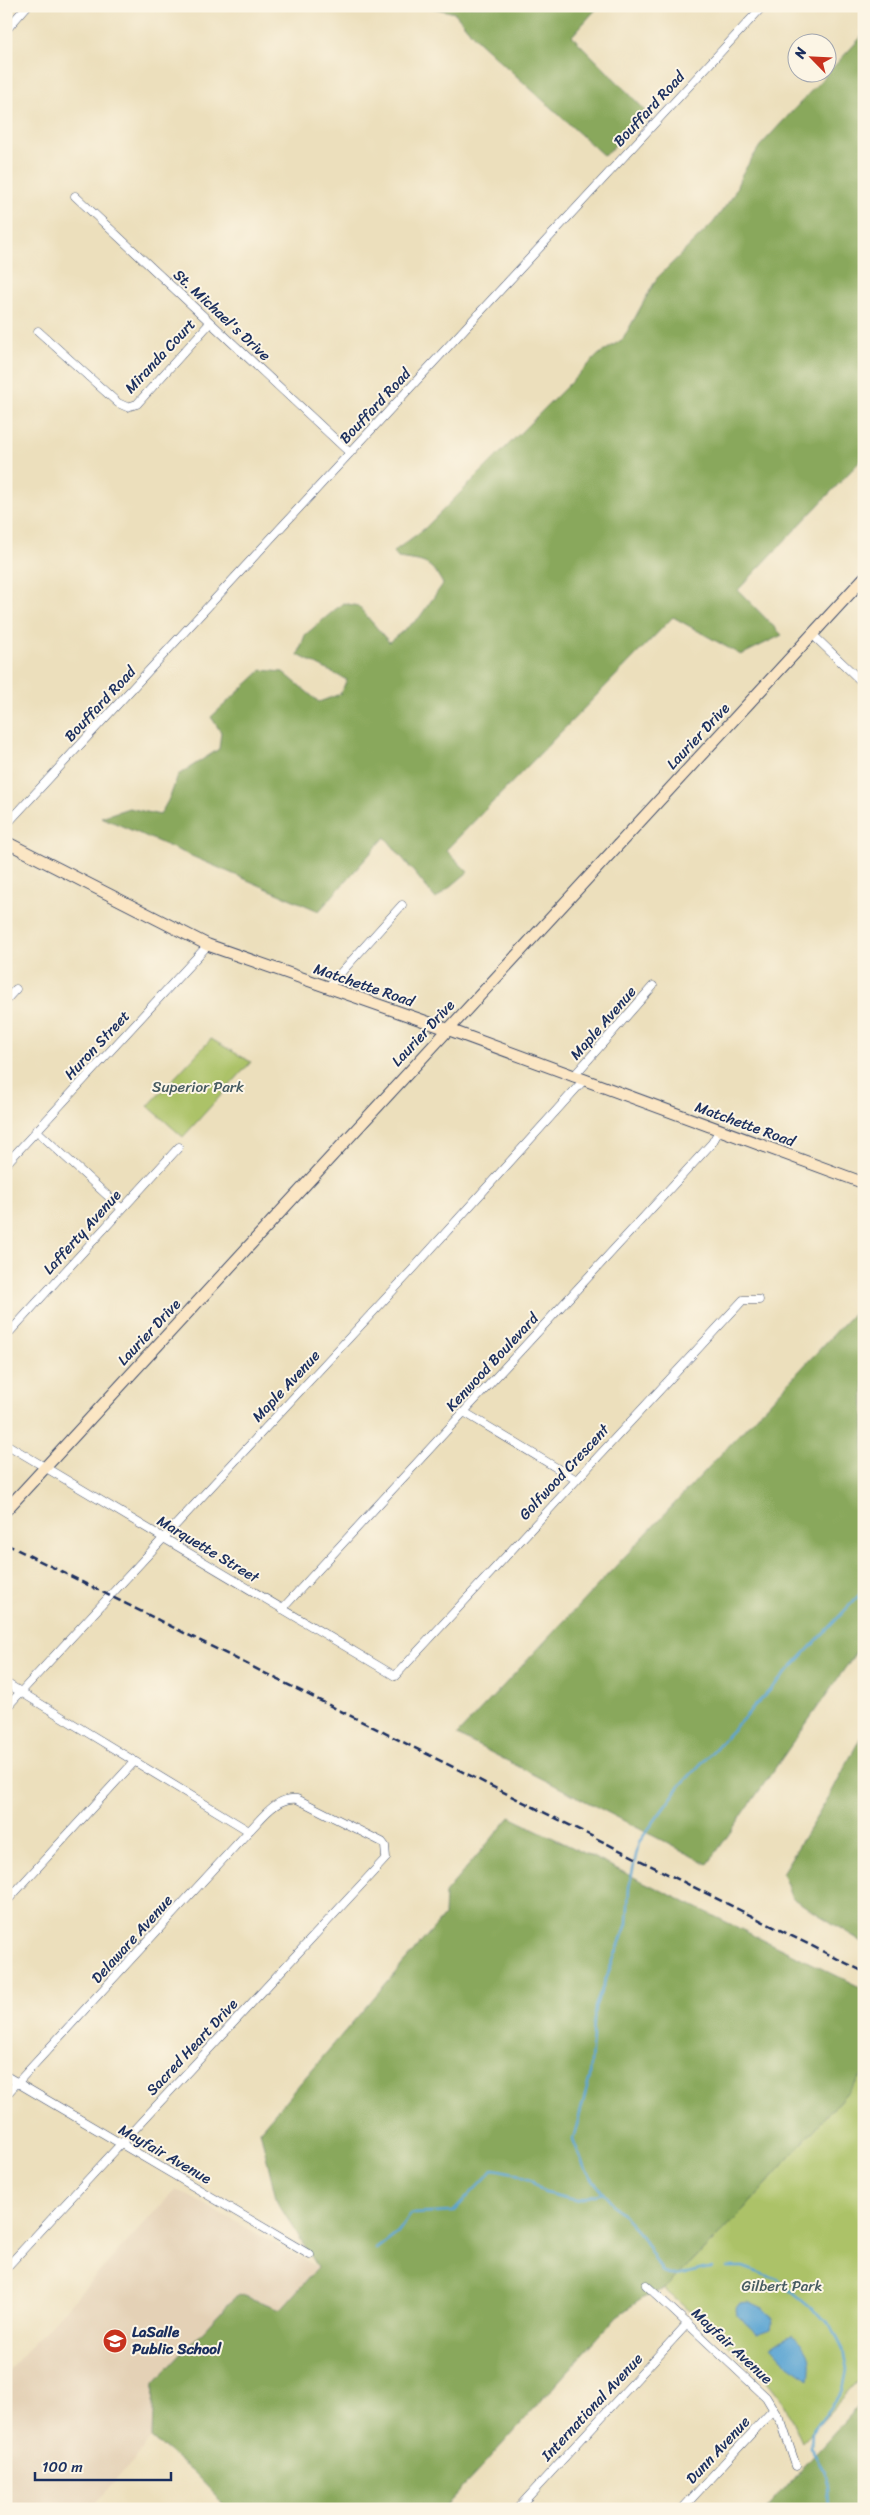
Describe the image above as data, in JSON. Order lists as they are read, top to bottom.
{
  "streets": {
    "street": [
      "Bouffard Road",
      "St. Michael's Drive",
      "Miranda Court",
      "Laurier Drive",
      "Matchette Road",
      "Maple Avenue",
      "Huron Street",
      "Lafferty Avenue",
      "Kenwood Boulevard",
      "Golfwood Crescent",
      "Marquette Street",
      "Delaware Avenue",
      "Sacred Heart Drive",
      "Mayfair Avenue",
      "International Avenue",
      "Dunn Avenue"
    ]
  },
  "crossings": [
    ["Bouffard Road", "St. Michael's Drive"],
    ["St. Michael's Drive", "Miranda Court"],
    ["Laurier Drive", "Matchette Road"],
    ["Laurier Drive", "Marquette Street"],
    ["Matchette Road", "Maple Avenue"],
    ["Matchette Road", "Huron Street"],
    ["Matchette Road", "Kenwood Boulevard"],
    ["Maple Avenue", "Marquette Street"],
    ["Kenwood Boulevard", "Marquette Street"],
    ["Golfwood Crescent", "Marquette Street"],
    ["Delaware Avenue", "Sacred Heart Drive"],
    ["Delaware Avenue", "Mayfair Avenue"],
    ["Sacred Heart Drive", "Mayfair Avenue"],
    ["Mayfair Avenue", "International Avenue"],
    ["Mayfair Avenue", "Dunn Avenue"]
  ],
  "parks": ["Superior Park", "Gilbert Park"],
  "places": {
    "school or university": ["LaSalle Public School"]
  },
  "scale_bar": "100 m",
  "north": "top left"
}
